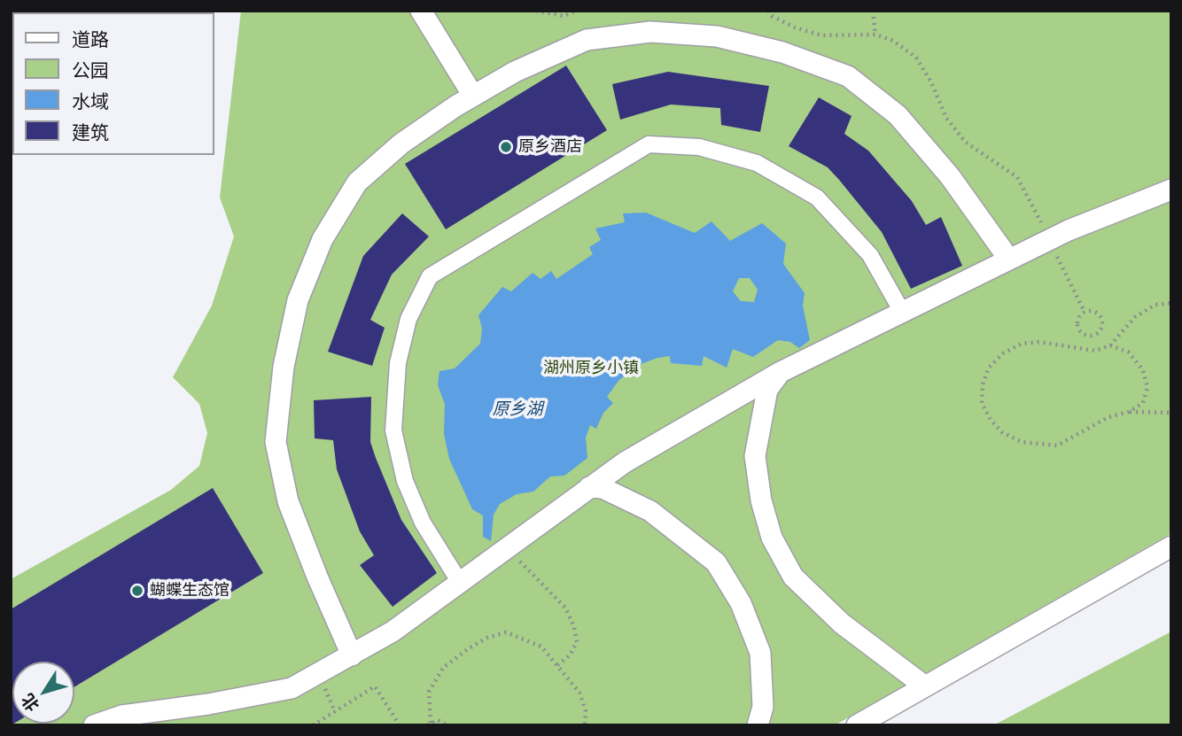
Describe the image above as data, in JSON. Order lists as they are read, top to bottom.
{
  "water": ["原乡湖"],
  "parks": ["湖州原乡小镇"],
  "places": ["原乡酒店", "蝴蝶生态馆"],
  "legend": [
    "道路",
    "公园",
    "水域",
    "建筑"
  ],
  "north": "bottom left"
}
